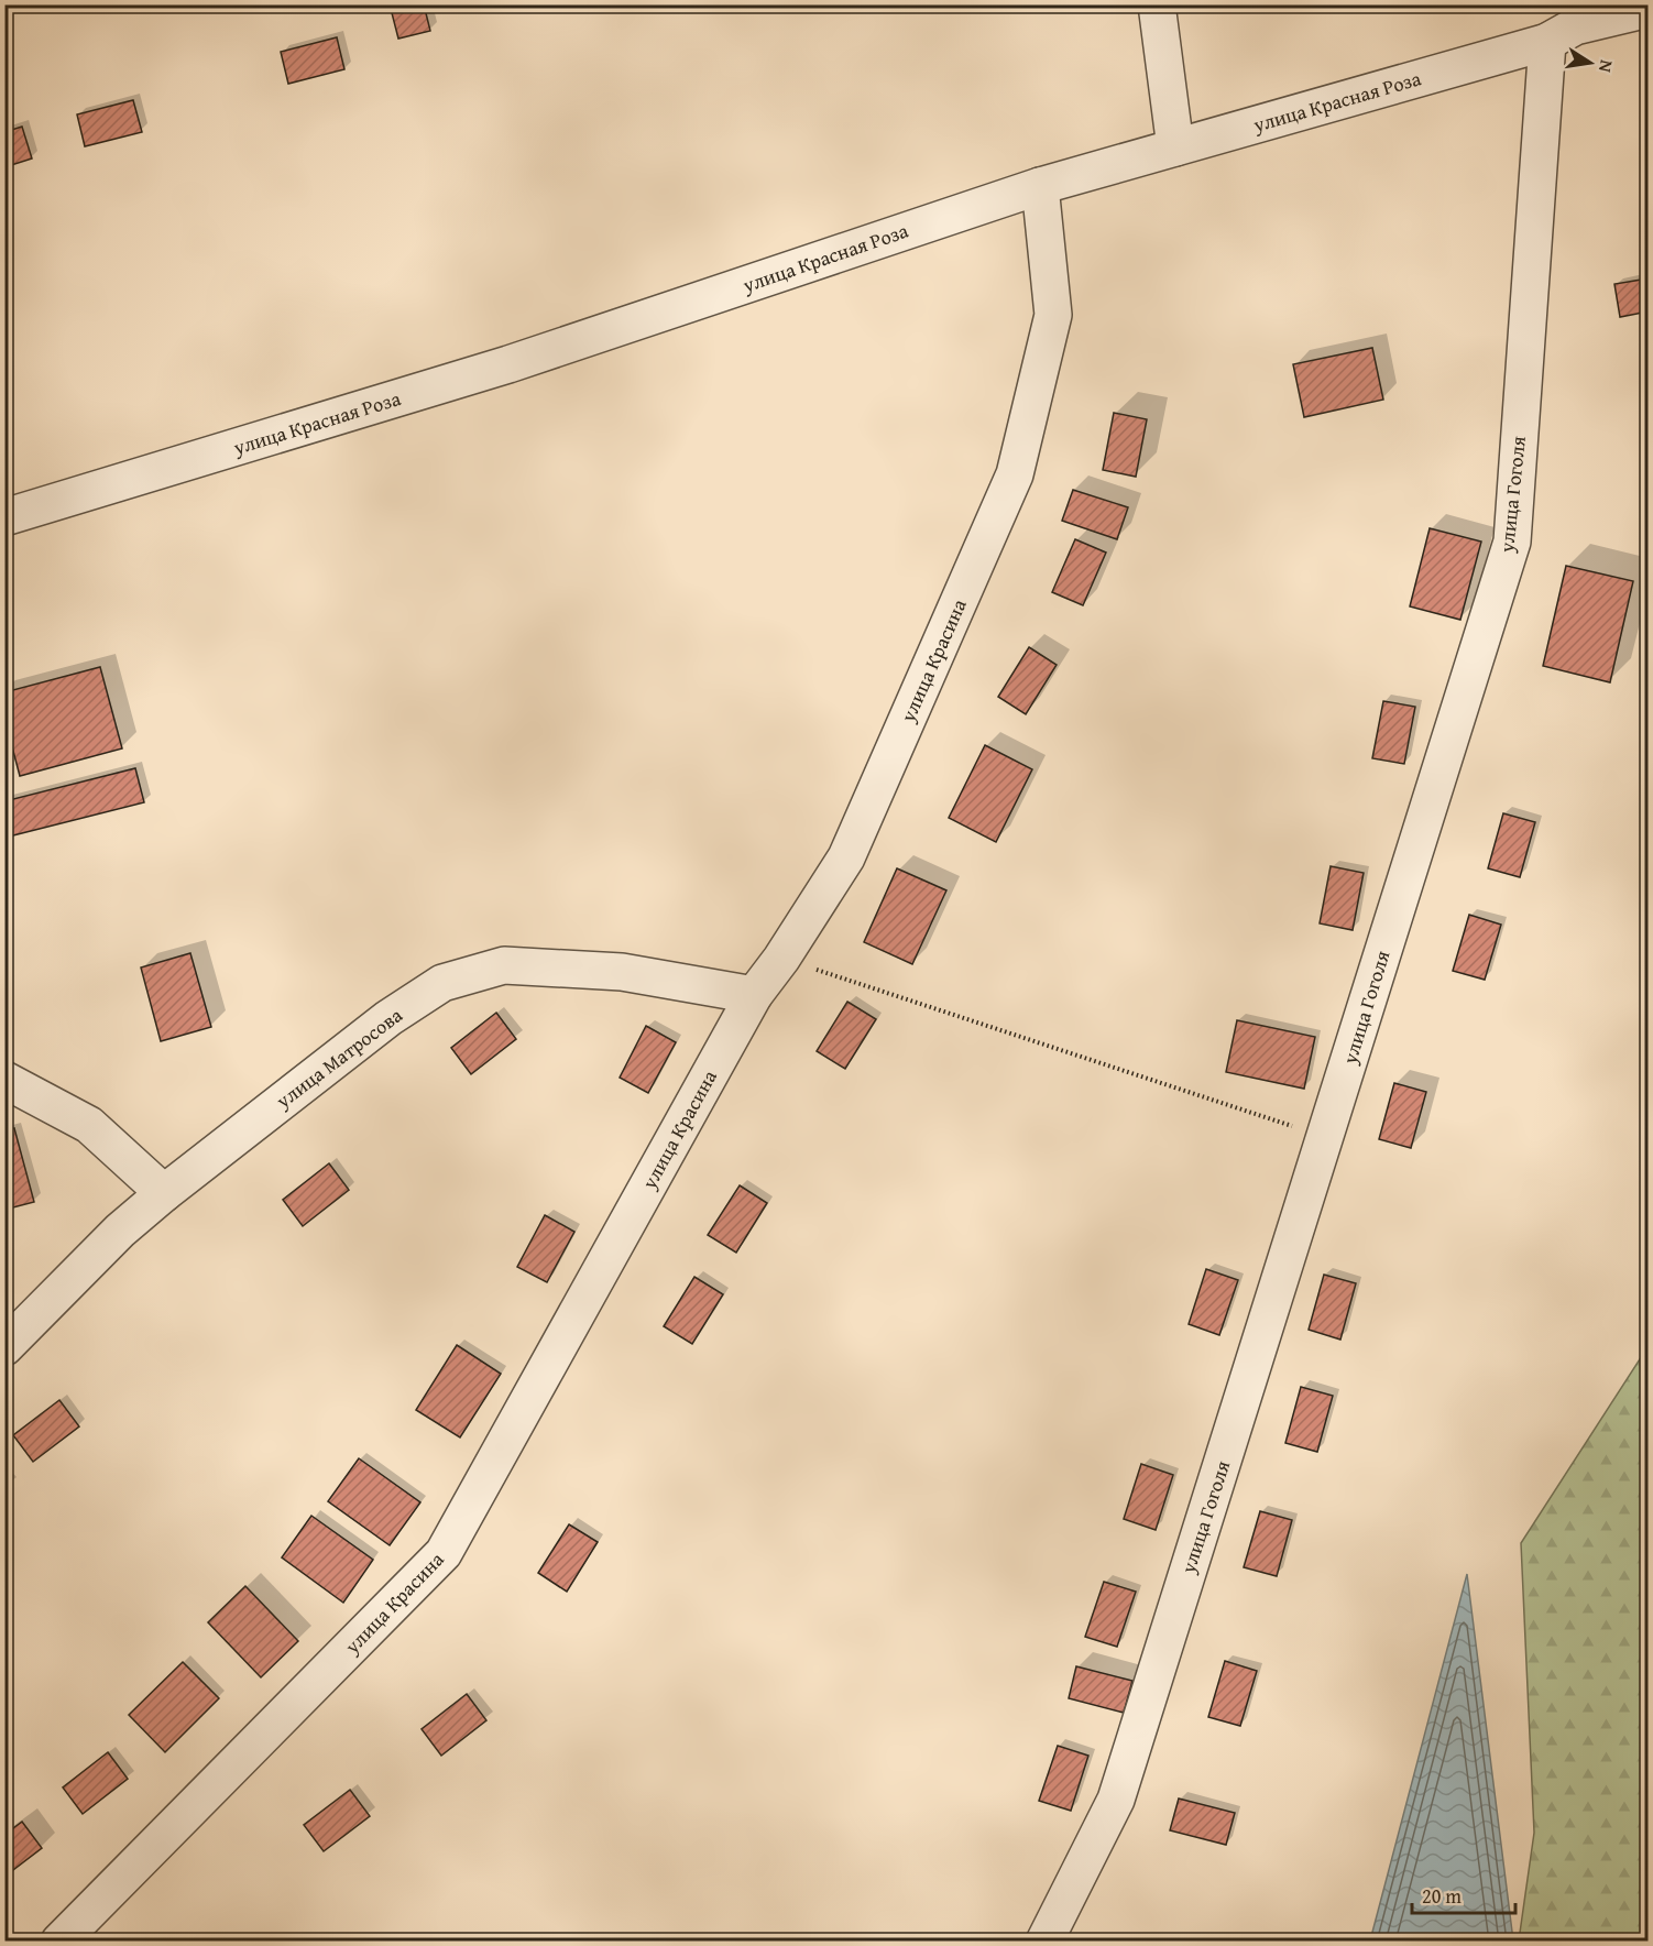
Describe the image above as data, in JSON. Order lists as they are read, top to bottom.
{
  "streets": {
    "street": [
      "улица Красная Роза",
      "улица Гоголя",
      "улица Красина",
      "улица Матросова"
    ]
  },
  "crossings": [
    ["улица Красная Роза", "улица Гоголя"],
    ["улица Красная Роза", "улица Красина"],
    ["улица Красина", "улица Матросова"]
  ],
  "scale_bar": "20 m",
  "north": "right"
}
